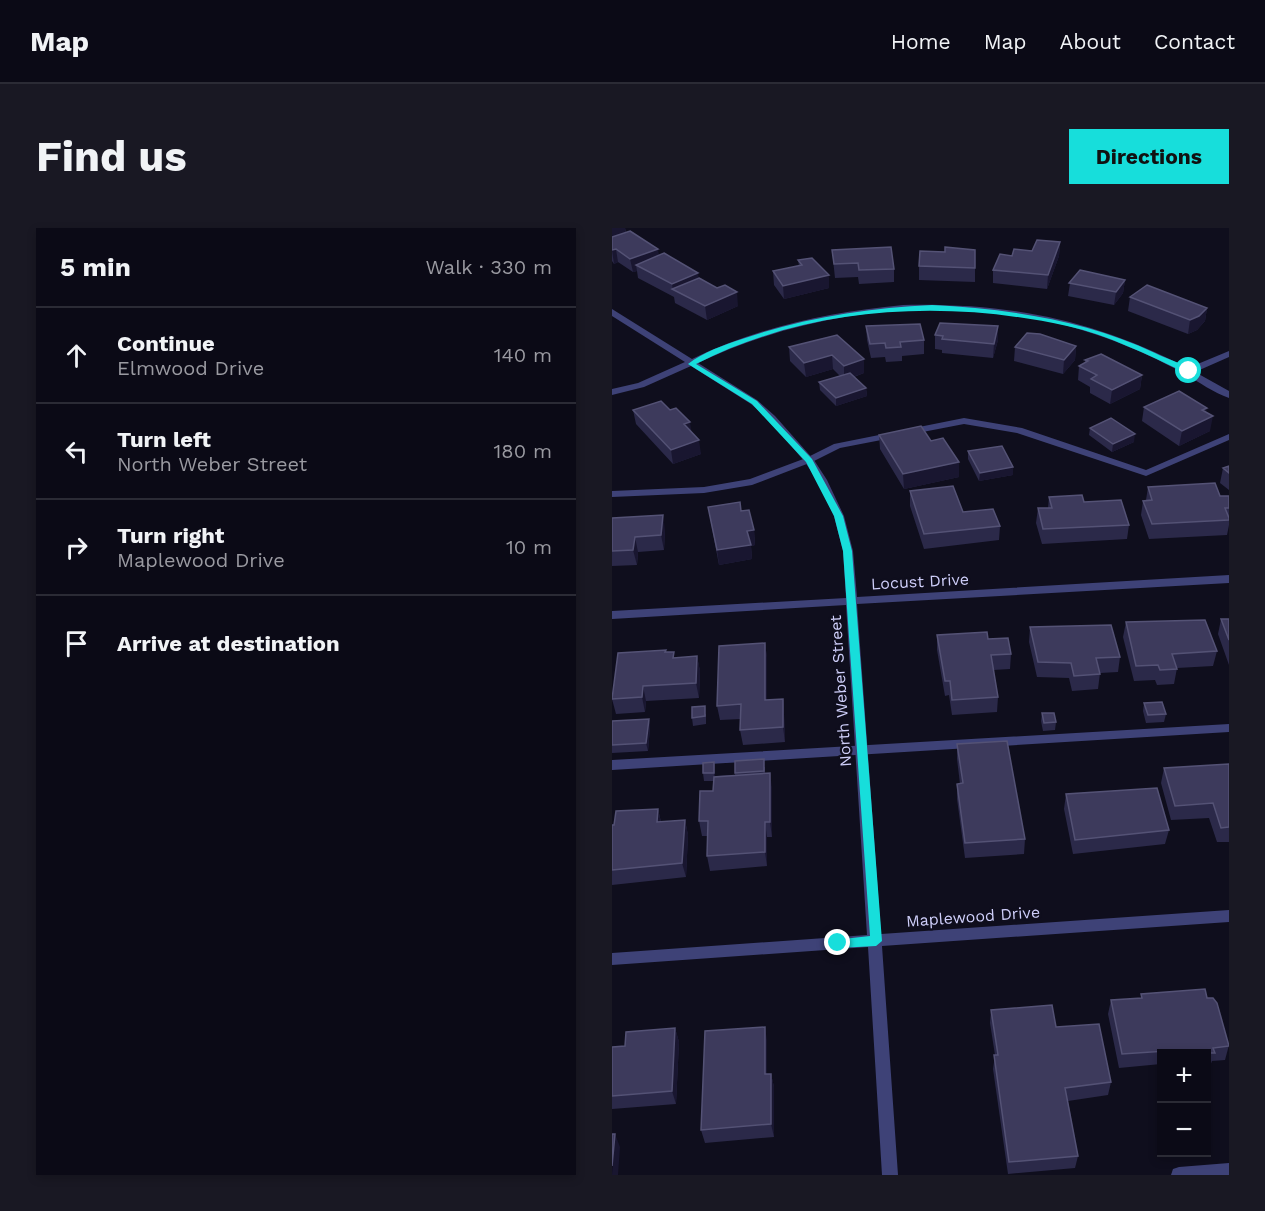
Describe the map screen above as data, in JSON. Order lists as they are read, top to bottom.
{
  "streets": {
    "street": ["Locust Drive", "North Weber Street", "Maplewood Drive"]
  },
  "crossings": [
    ["Locust Drive", "North Weber Street"],
    ["North Weber Street", "Maplewood Drive"]
  ],
  "page": {
    "header": "Map",
    "nav": [
      "Home",
      "Map",
      "About",
      "Contact"
    ],
    "buttons": "Directions",
    "title": "Find us",
    "heading": ["5 min", "Walk · 330 m"],
    "list": [
      ["Continue", "Elmwood Drive", "140 m"],
      ["Turn left", "North Weber Street", "180 m"],
      ["Turn right", "Maplewood Drive", "10 m"],
      "Arrive at destination"
    ],
    "map_buttons": ["+", "−"]
  }
}
